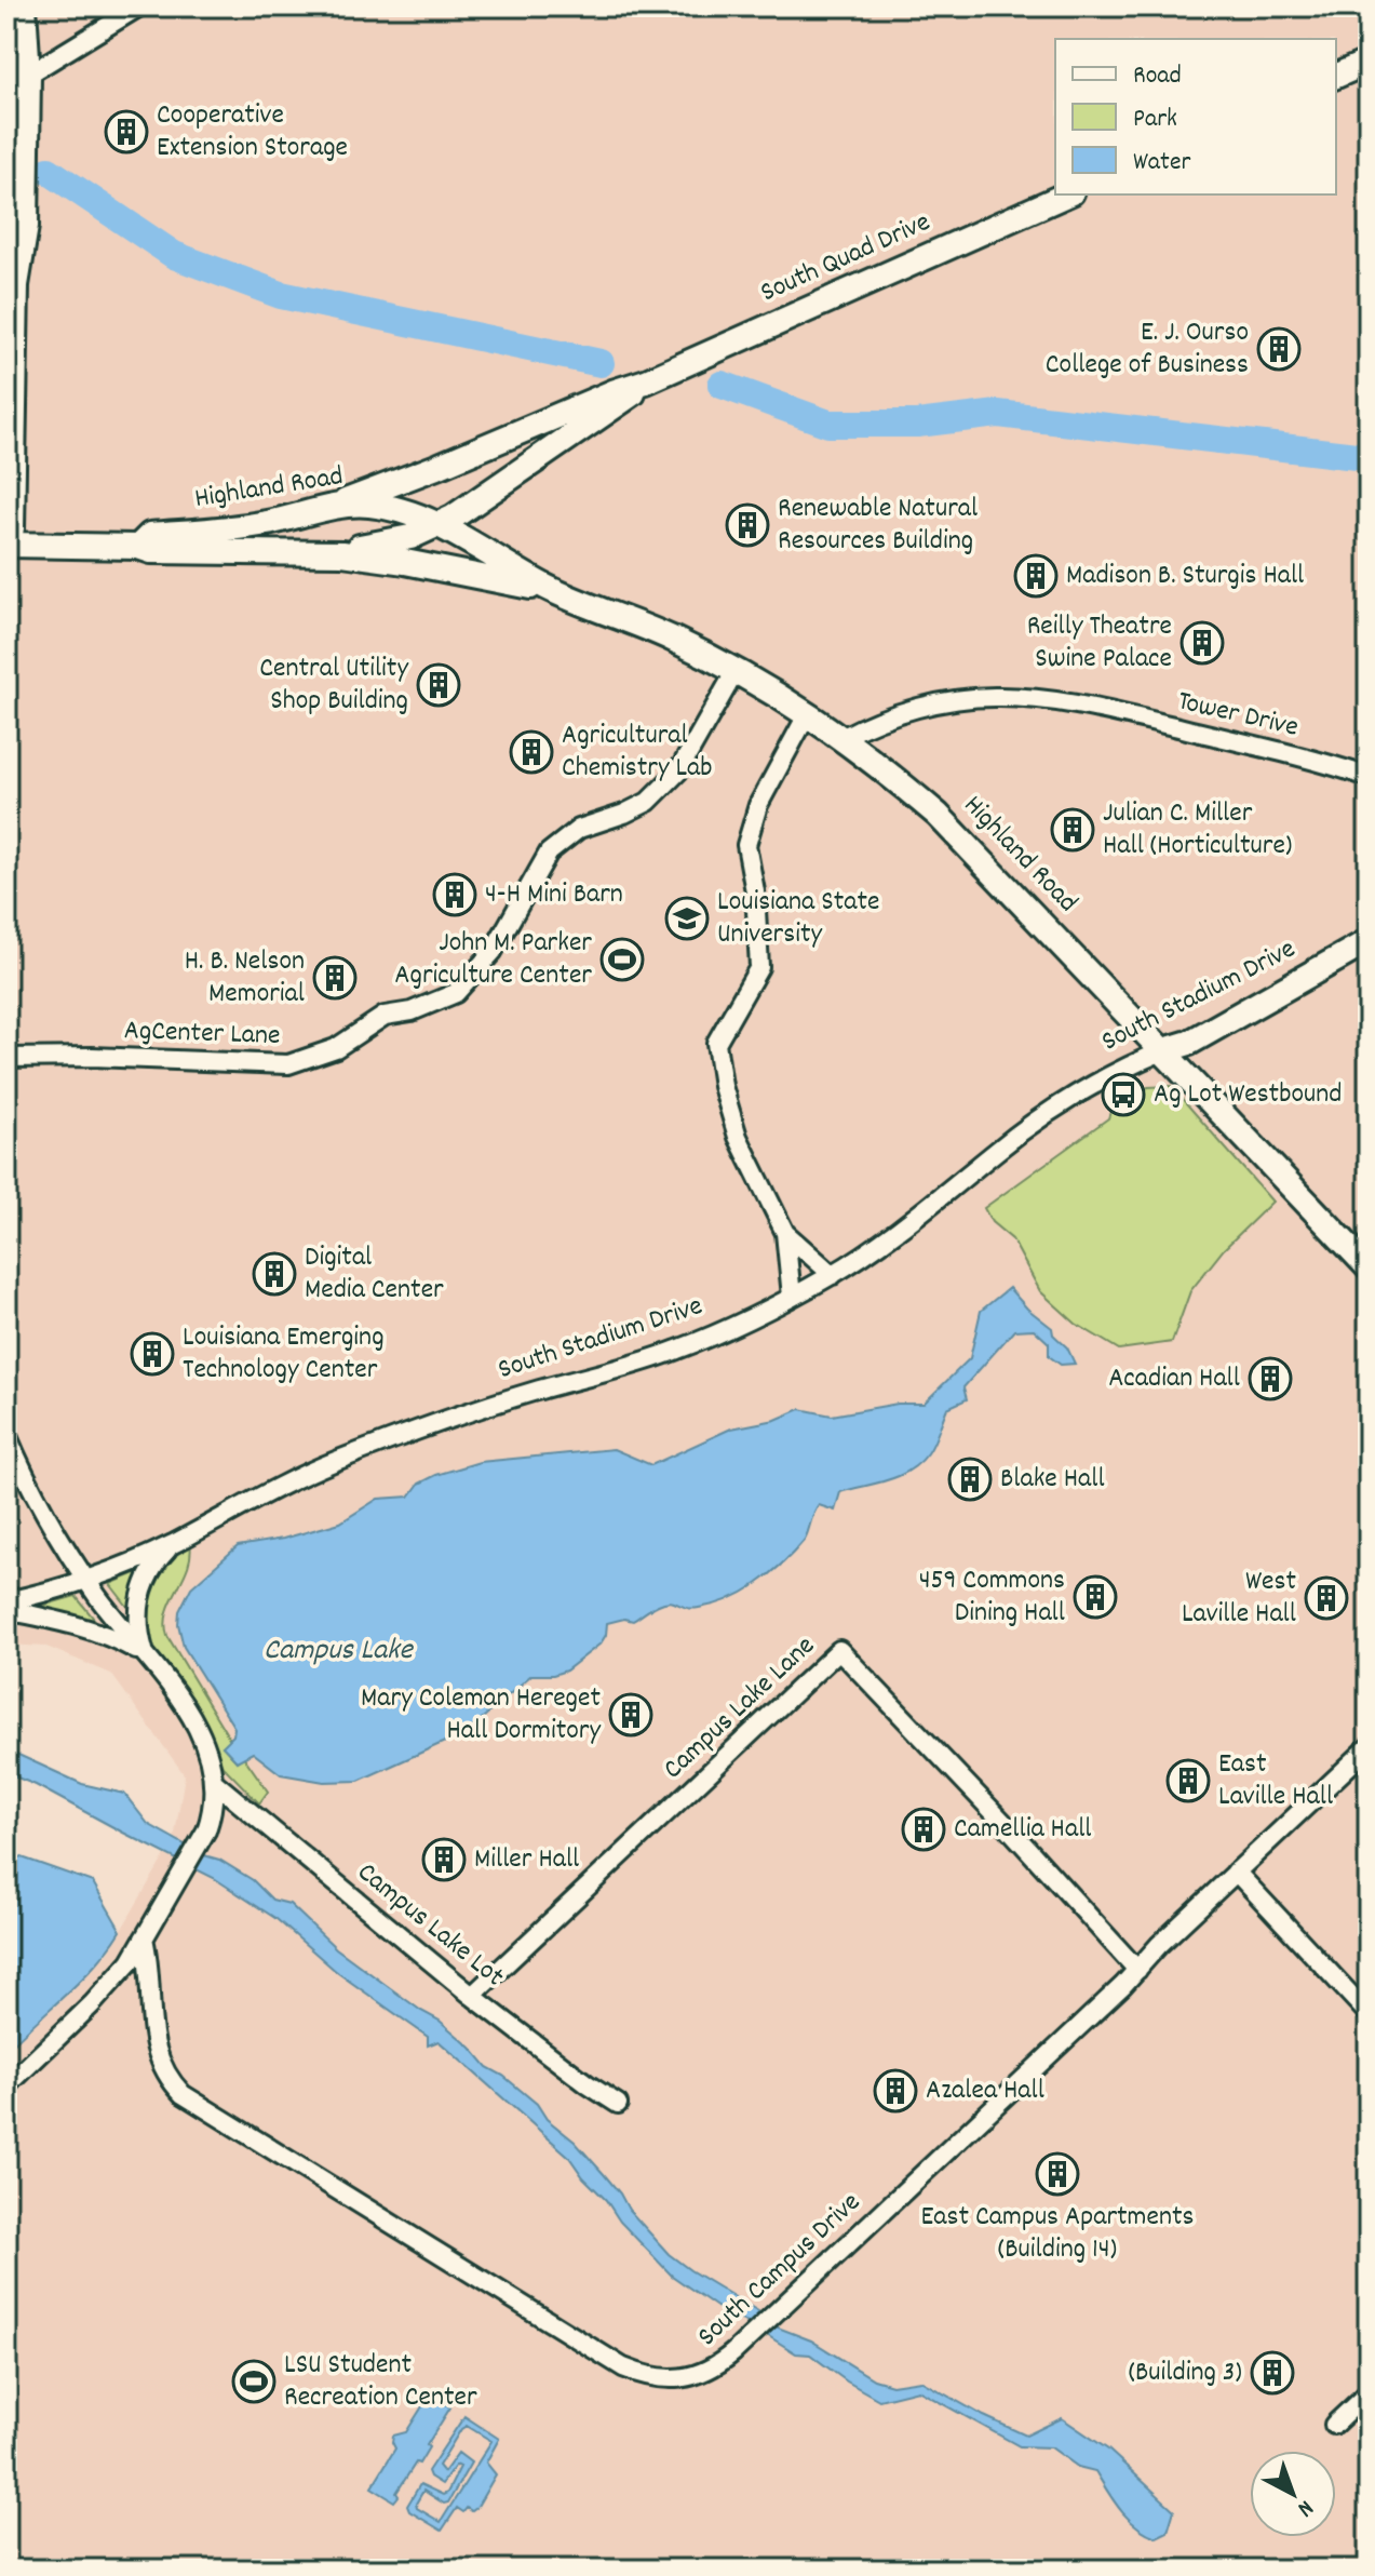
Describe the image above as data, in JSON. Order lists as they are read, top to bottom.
{
  "streets": {
    "street": [
      "South Quad Drive",
      "Highland Road",
      "Tower Drive",
      "South Stadium Drive",
      "AgCenter Lane",
      "Campus Lake Lane",
      "Campus Lake Lot",
      "South Campus Drive"
    ]
  },
  "crossings": [
    ["South Quad Drive", "Highland Road"],
    ["Highland Road", "Tower Drive"],
    ["Highland Road", "South Stadium Drive"],
    ["Highland Road", "AgCenter Lane"],
    ["Campus Lake Lane", "Campus Lake Lot"],
    ["Campus Lake Lane", "South Campus Drive"]
  ],
  "water": ["Campus Lake"],
  "places": {
    "building": [
      "Cooperative Extension Storage",
      "E. J. Ourso College of Business",
      "Renewable Natural Resources Building",
      "Madison B. Sturgis Hall",
      "Reilly Theatre Swine Palace",
      "Central Utility Shop Building",
      "Agricultural Chemistry Lab",
      "Julian C. Miller Hall (Horticulture)",
      "4-H Mini Barn",
      "H. B. Nelson Memorial",
      "Digital Media Center",
      "Louisiana Emerging Technology Center",
      "Acadian Hall",
      "Blake Hall",
      "459 Commons Dining Hall",
      "West Laville Hall",
      "Mary Coleman Hereget Hall Dormitory",
      "East Laville Hall",
      "Camellia Hall",
      "Miller Hall",
      "Azalea Hall",
      "East Campus Apartments (Building 14)",
      "(Building 3)"
    ],
    "school or university": ["Louisiana State University"],
    "sports": ["John M. Parker Agriculture Center", "LSU Student Recreation Center"],
    "bus stop": ["Ag Lot Westbound"]
  },
  "legend": ["Road", "Park", "Water"],
  "north": "bottom right"
}
